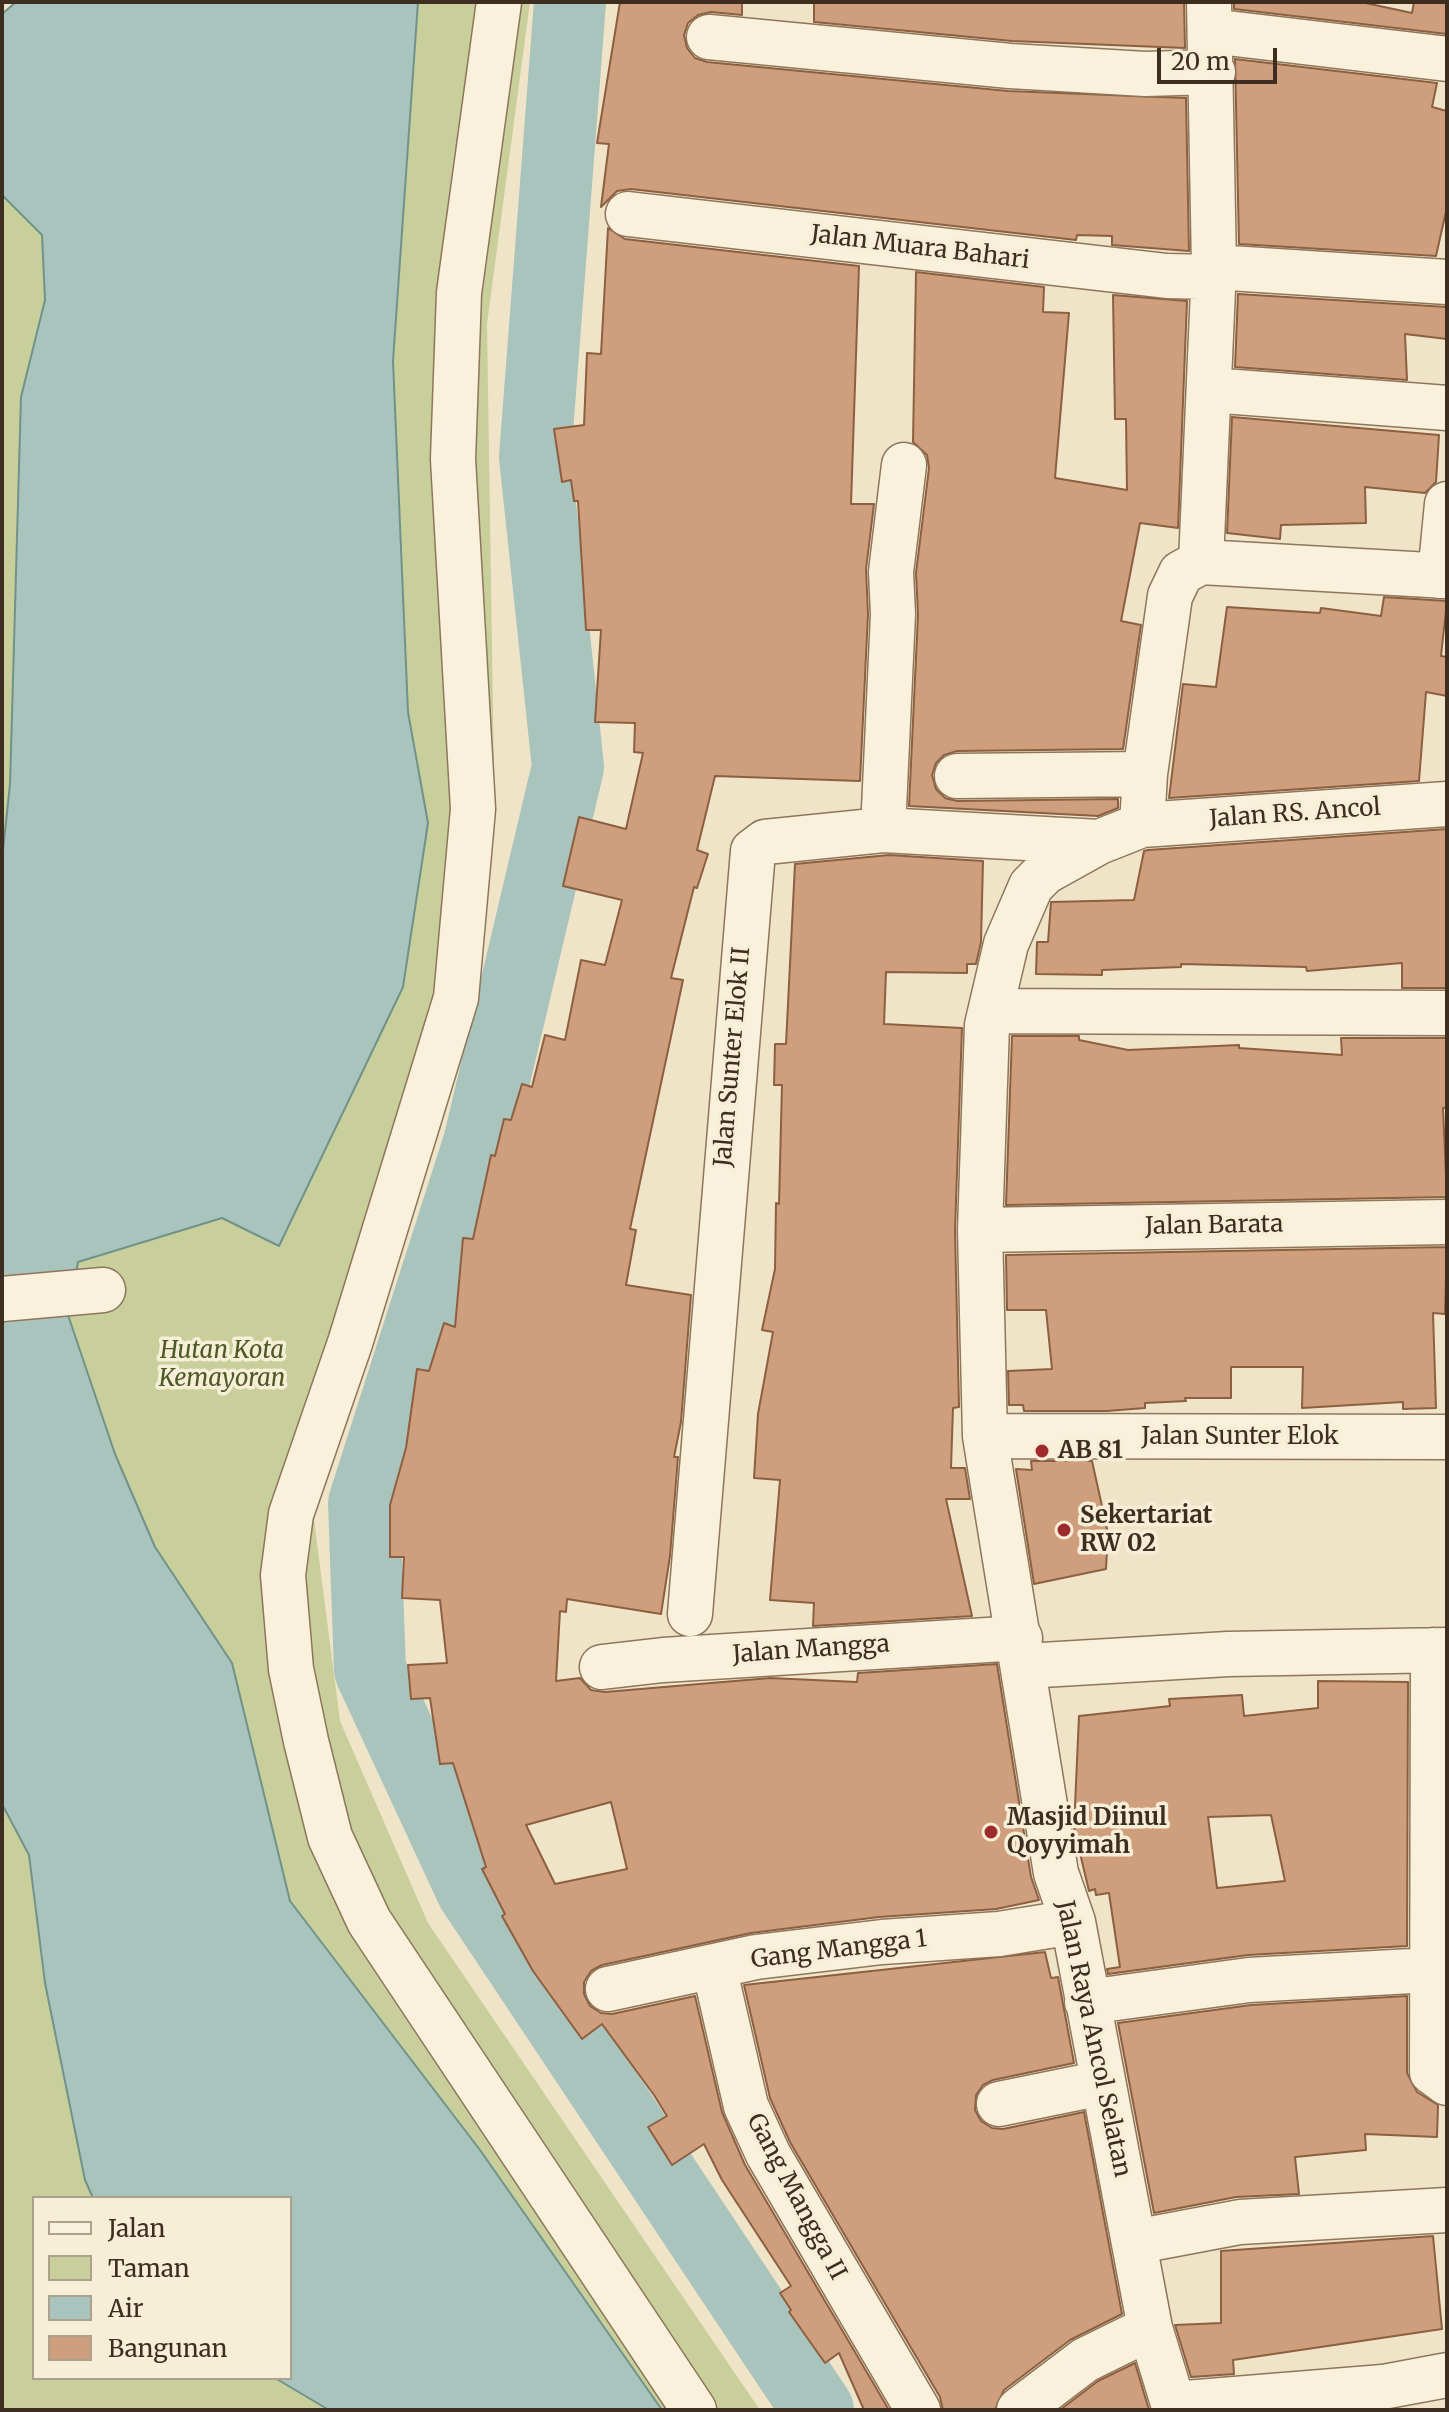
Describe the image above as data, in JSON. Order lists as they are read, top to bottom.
{
  "streets": {
    "street": [
      "Jalan Muara Bahari",
      "Jalan RS. Ancol",
      "Jalan Sunter Elok II",
      "Jalan Barata",
      "Jalan Sunter Elok",
      "Jalan Mangga",
      "Gang Mangga 1",
      "Jalan Raya Ancol Selatan",
      "Gang Mangga II"
    ]
  },
  "crossings": [
    ["Jalan Mangga", "Jalan Raya Ancol Selatan"],
    ["Gang Mangga 1", "Jalan Raya Ancol Selatan"],
    ["Gang Mangga 1", "Gang Mangga II"]
  ],
  "parks": ["Hutan Kota Kemayoran"],
  "places": ["AB 81", "Sekertariat RW 02", "Masjid Diinul Qoyyimah"],
  "legend": [
    "Jalan",
    "Taman",
    "Air",
    "Bangunan"
  ],
  "scale_bar": "20 m"
}
